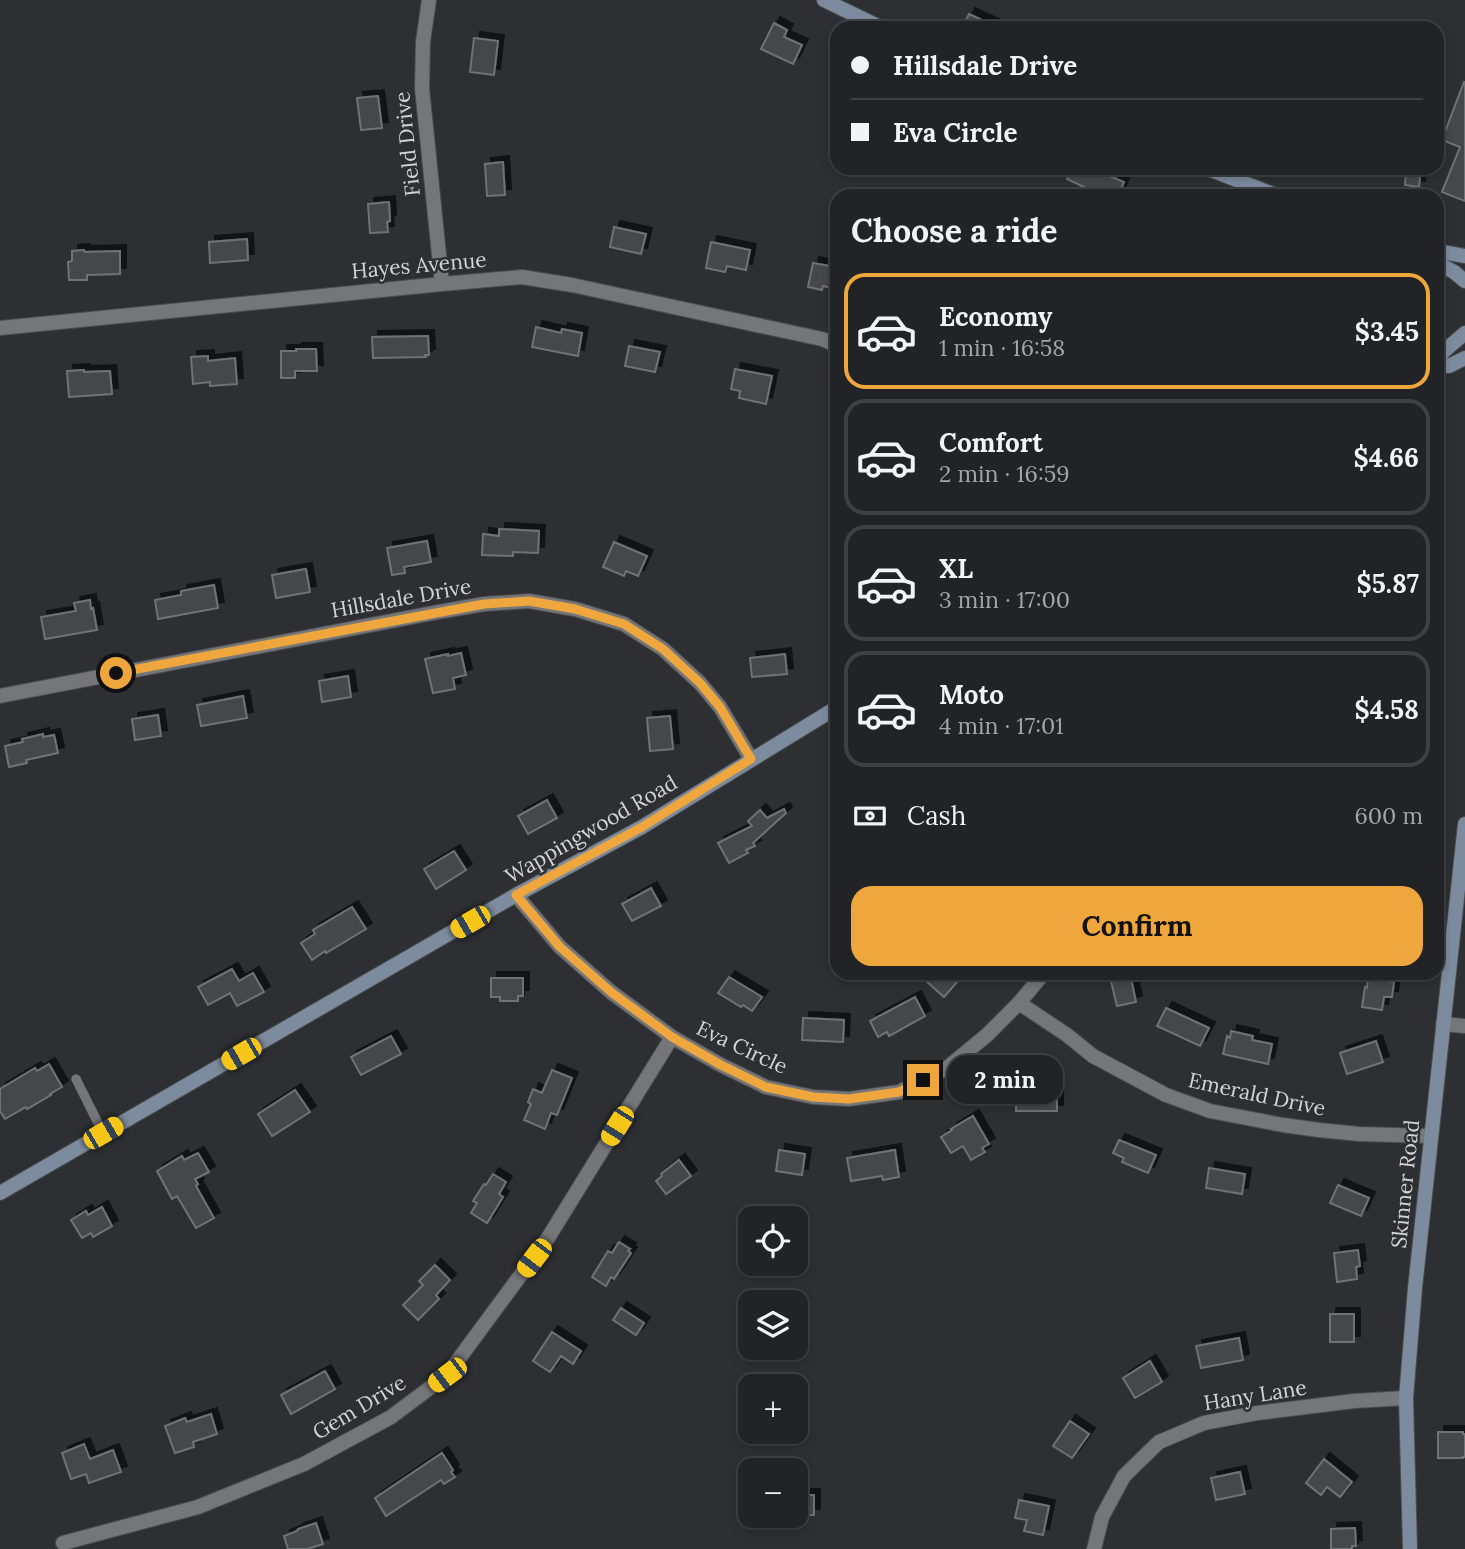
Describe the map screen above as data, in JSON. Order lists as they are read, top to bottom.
{
  "streets": {
    "main road": ["Wappingwood Road", "Skinner Road"],
    "street": [
      "Field Drive",
      "Hayes Avenue",
      "Hillsdale Drive",
      "Eva Circle",
      "Emerald Drive",
      "Hany Lane",
      "Gem Drive"
    ]
  },
  "crossings": [
    ["Field Drive", "Hayes Avenue"],
    ["Hillsdale Drive", "Wappingwood Road"],
    ["Wappingwood Road", "Eva Circle"],
    ["Eva Circle", "Emerald Drive"],
    ["Eva Circle", "Gem Drive"],
    ["Emerald Drive", "Skinner Road"],
    ["Skinner Road", "Hany Lane"]
  ],
  "page": {
    "banner": ["Hillsdale Drive", "Eva Circle"],
    "heading": "Choose a ride",
    "list": [
      {
        "name": "Economy",
        "note": "1 min · 16:58",
        "value": "$3.45"
      },
      {
        "name": "Comfort",
        "note": "2 min · 16:59",
        "value": "$4.66"
      },
      {
        "name": "XL",
        "note": "3 min · 17:00",
        "value": "$5.87"
      },
      {
        "name": "Moto",
        "note": "4 min · 17:01",
        "value": "$4.58"
      }
    ],
    "pay": ["Cash", "600 m"],
    "buttons": "Confirm",
    "bubble": "2 min",
    "map_buttons": ["+", "−"]
  }
}
